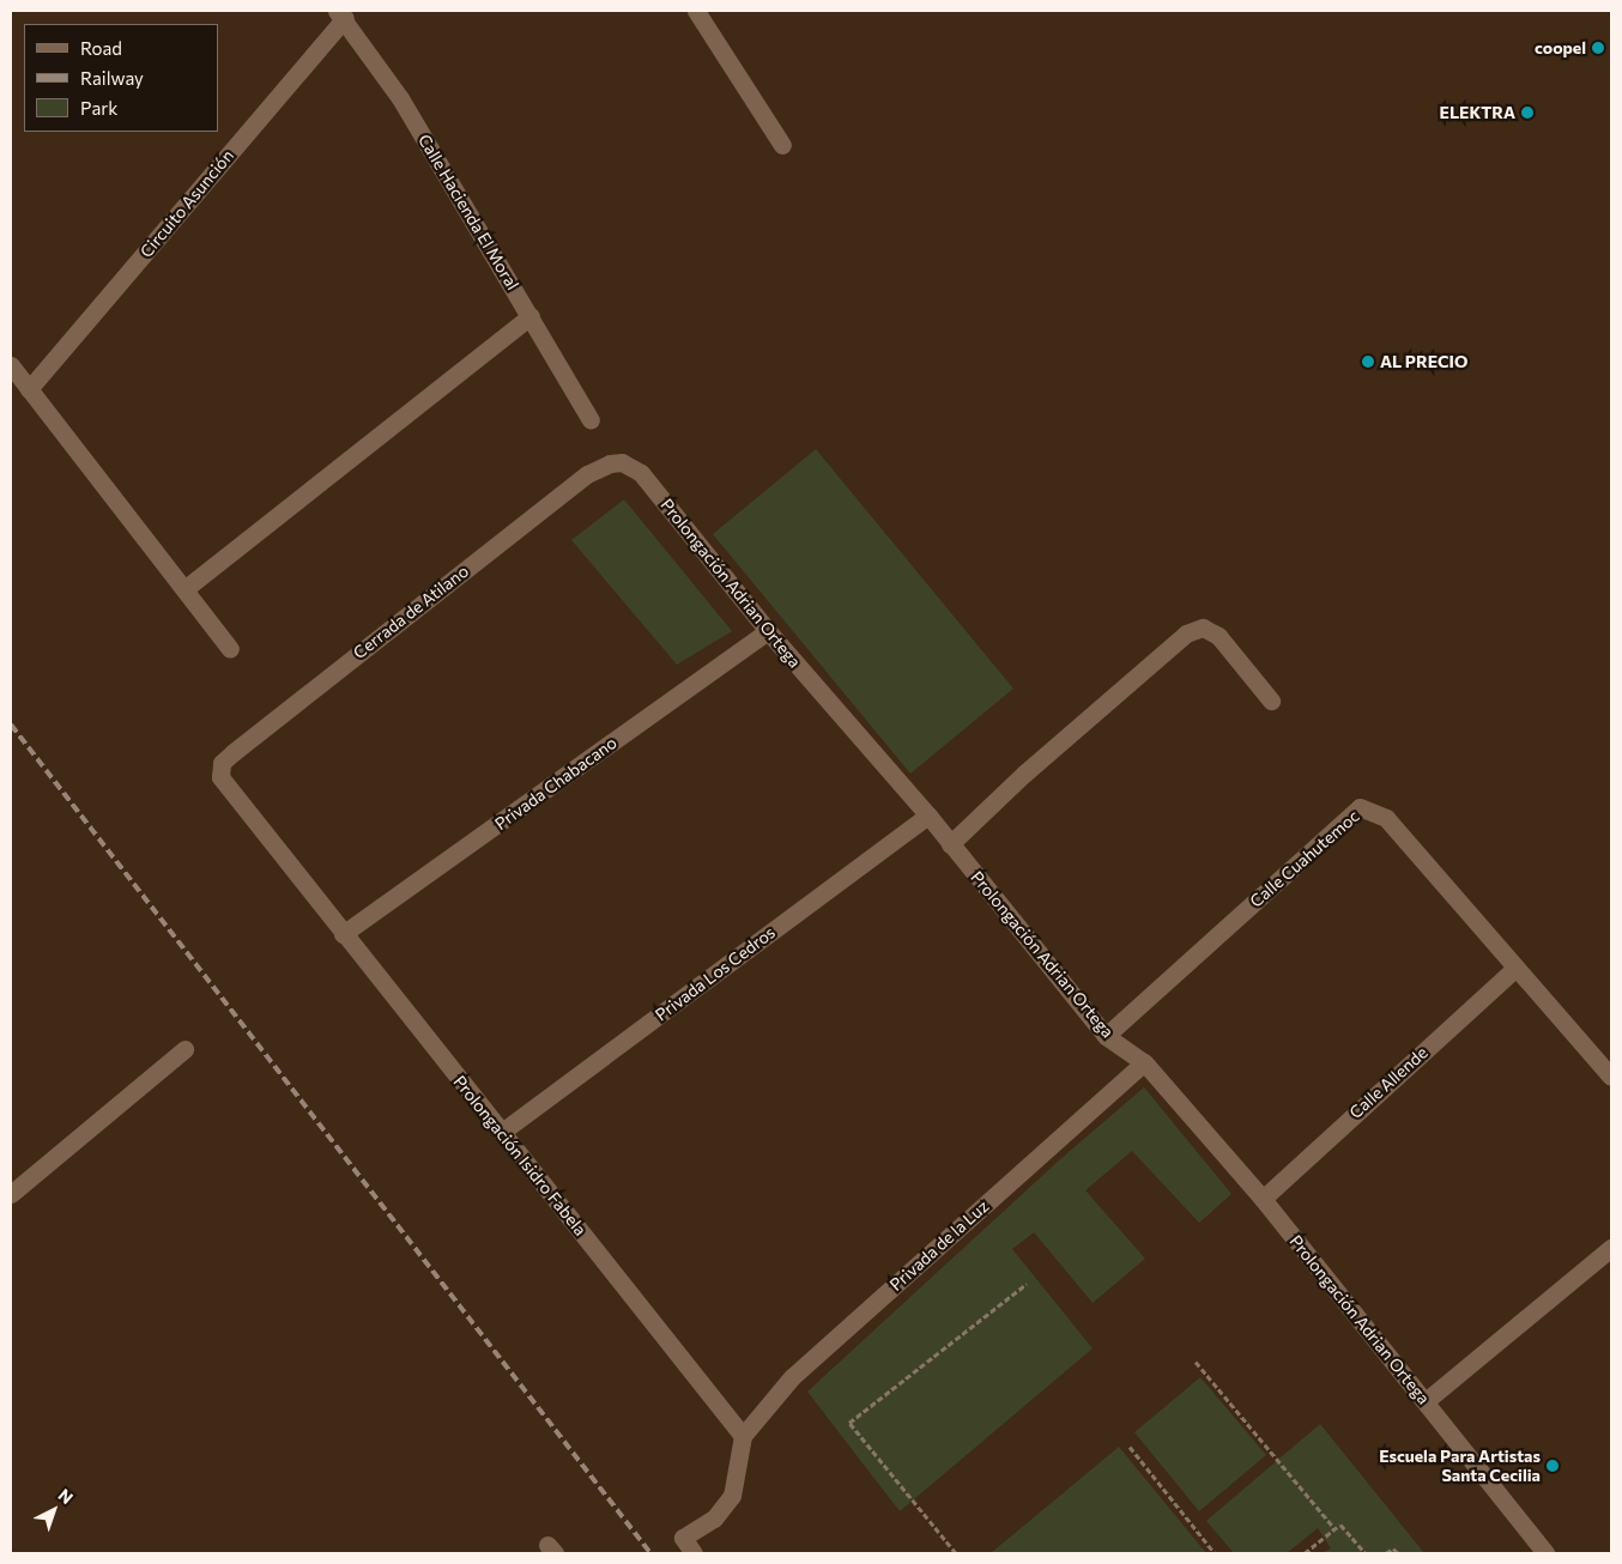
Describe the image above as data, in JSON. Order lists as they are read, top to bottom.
{
  "streets": {
    "street": [
      "Circuito Asunción",
      "Calle Hacienda El Moral",
      "Prolongación Adrian Ortega",
      "Cerrada de Atilano",
      "Privada Chabacano",
      "Calle Cuahutemoc",
      "Privada Los Cedros",
      "Calle Allende",
      "Prolongación Isidro Fabela",
      "Privada de la Luz"
    ]
  },
  "crossings": [
    ["Circuito Asunción", "Calle Hacienda El Moral"],
    ["Prolongación Adrian Ortega", "Cerrada de Atilano"],
    ["Prolongación Adrian Ortega", "Privada Chabacano"],
    ["Prolongación Adrian Ortega", "Calle Cuahutemoc"],
    ["Prolongación Adrian Ortega", "Privada Los Cedros"],
    ["Prolongación Adrian Ortega", "Calle Allende"],
    ["Prolongación Adrian Ortega", "Privada de la Luz"],
    ["Cerrada de Atilano", "Prolongación Isidro Fabela"],
    ["Privada Chabacano", "Prolongación Isidro Fabela"],
    ["Calle Cuahutemoc", "Calle Allende"],
    ["Privada Los Cedros", "Prolongación Isidro Fabela"],
    ["Prolongación Isidro Fabela", "Privada de la Luz"]
  ],
  "places": [
    "coopel",
    "ELEKTRA",
    "AL PRECIO",
    "Escuela Para Artistas Santa Cecilia"
  ],
  "legend": ["Road", "Railway", "Park"],
  "north": "top right"
}
